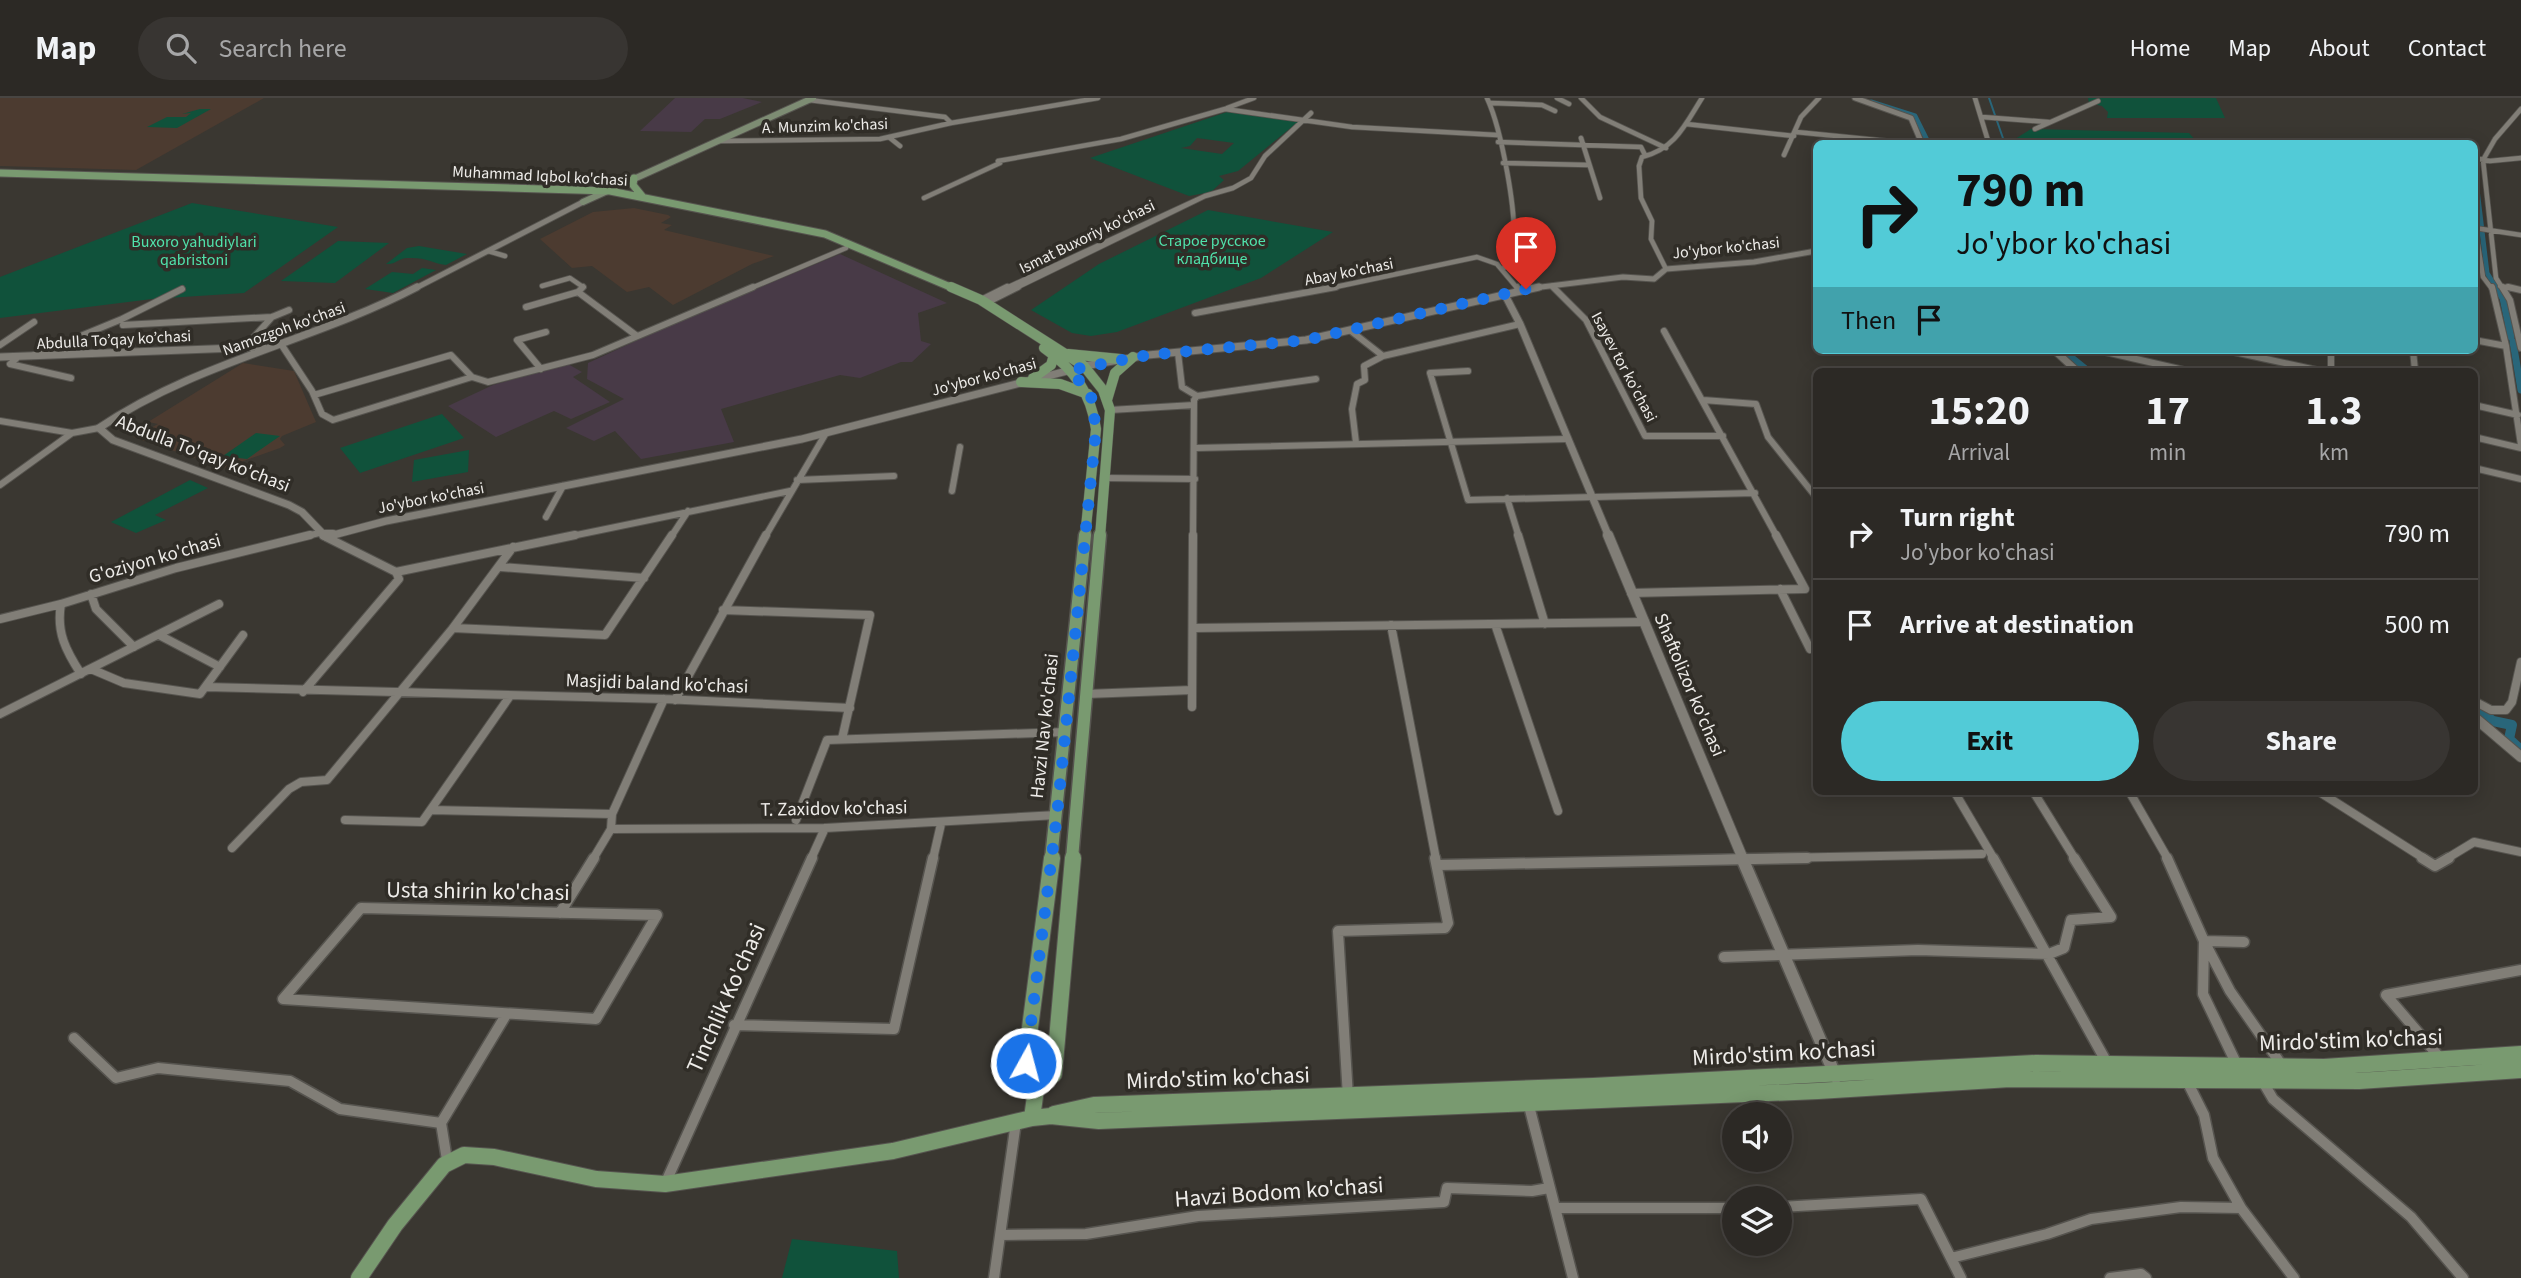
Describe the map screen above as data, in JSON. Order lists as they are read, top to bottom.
{
  "streets": {
    "main road": [
      "Muhammad Iqbol ko'chasi",
      "Namozgoh ko'chasi",
      "Havzi Nav ko'chasi",
      "Mirdo'stim ko'chasi"
    ],
    "street": [
      "A. Munzim ko'chasi",
      "Ismat Buxoriy ko'chasi",
      "Jo'ybor ko'chasi",
      "Abay ko'chasi",
      "Abdulla To’qay ko’chasi",
      "Isayev tor ko'chasi",
      "Abdulla To'qay ko'chasi",
      "G'oziyon ko'chasi",
      "Masjidi baland ko'chasi",
      "Shaftolizor ko'chasi",
      "T. Zaxidov ko'chasi",
      "Usta shirin ko'chasi",
      "Tinchlik Ko'chasi",
      "Havzi Bodom ko'chasi"
    ]
  },
  "crossings": [
    ["A. Munzim ko'chasi", "Namozgoh ko'chasi"],
    ["Muhammad Iqbol ko'chasi", "Ismat Buxoriy ko'chasi"],
    ["Muhammad Iqbol ko'chasi", "Jo'ybor ko'chasi"],
    ["Muhammad Iqbol ko'chasi", "Namozgoh ko'chasi"],
    ["Muhammad Iqbol ko'chasi", "Havzi Nav ko'chasi"],
    ["Jo'ybor ko'chasi", "Isayev tor ko'chasi"],
    ["Jo'ybor ko'chasi", "Abdulla To'qay ko'chasi"],
    ["Jo'ybor ko'chasi", "G'oziyon ko'chasi"],
    ["Jo'ybor ko'chasi", "Shaftolizor ko'chasi"],
    ["Jo'ybor ko'chasi", "Havzi Nav ko'chasi"],
    ["Namozgoh ko'chasi", "Abdulla To’qay ko’chasi"],
    ["Namozgoh ko'chasi", "Abdulla To'qay ko'chasi"],
    ["Abdulla To'qay ko'chasi", "G'oziyon ko'chasi"],
    ["Shaftolizor ko'chasi", "Mirdo'stim ko'chasi"],
    ["Havzi Nav ko'chasi", "T. Zaxidov ko'chasi"],
    ["Havzi Nav ko'chasi", "Mirdo'stim ko'chasi"],
    ["T. Zaxidov ko'chasi", "Tinchlik Ko'chasi"],
    ["Tinchlik Ko'chasi", "Mirdo'stim ko'chasi"]
  ],
  "parks": ["Старое русское кладбище", "Buxoro yahudiylari qabristoni"],
  "page": {
    "header": "Map",
    "search": "Search here",
    "nav": [
      "Home",
      "Map",
      "About",
      "Contact"
    ],
    "turn": ["790 m", "Jo'ybor ko'chasi"],
    "then": "Then",
    "eta": [
      "15:20",
      "Arrival",
      "17",
      "min",
      "1.3",
      "km"
    ],
    "list": [
      {
        "name": "Turn right",
        "note": "Jo'ybor ko'chasi",
        "value": "790 m"
      },
      {
        "name": "Arrive at destination",
        "value": "500 m"
      }
    ],
    "buttons": ["Exit", "Share"]
  }
}
